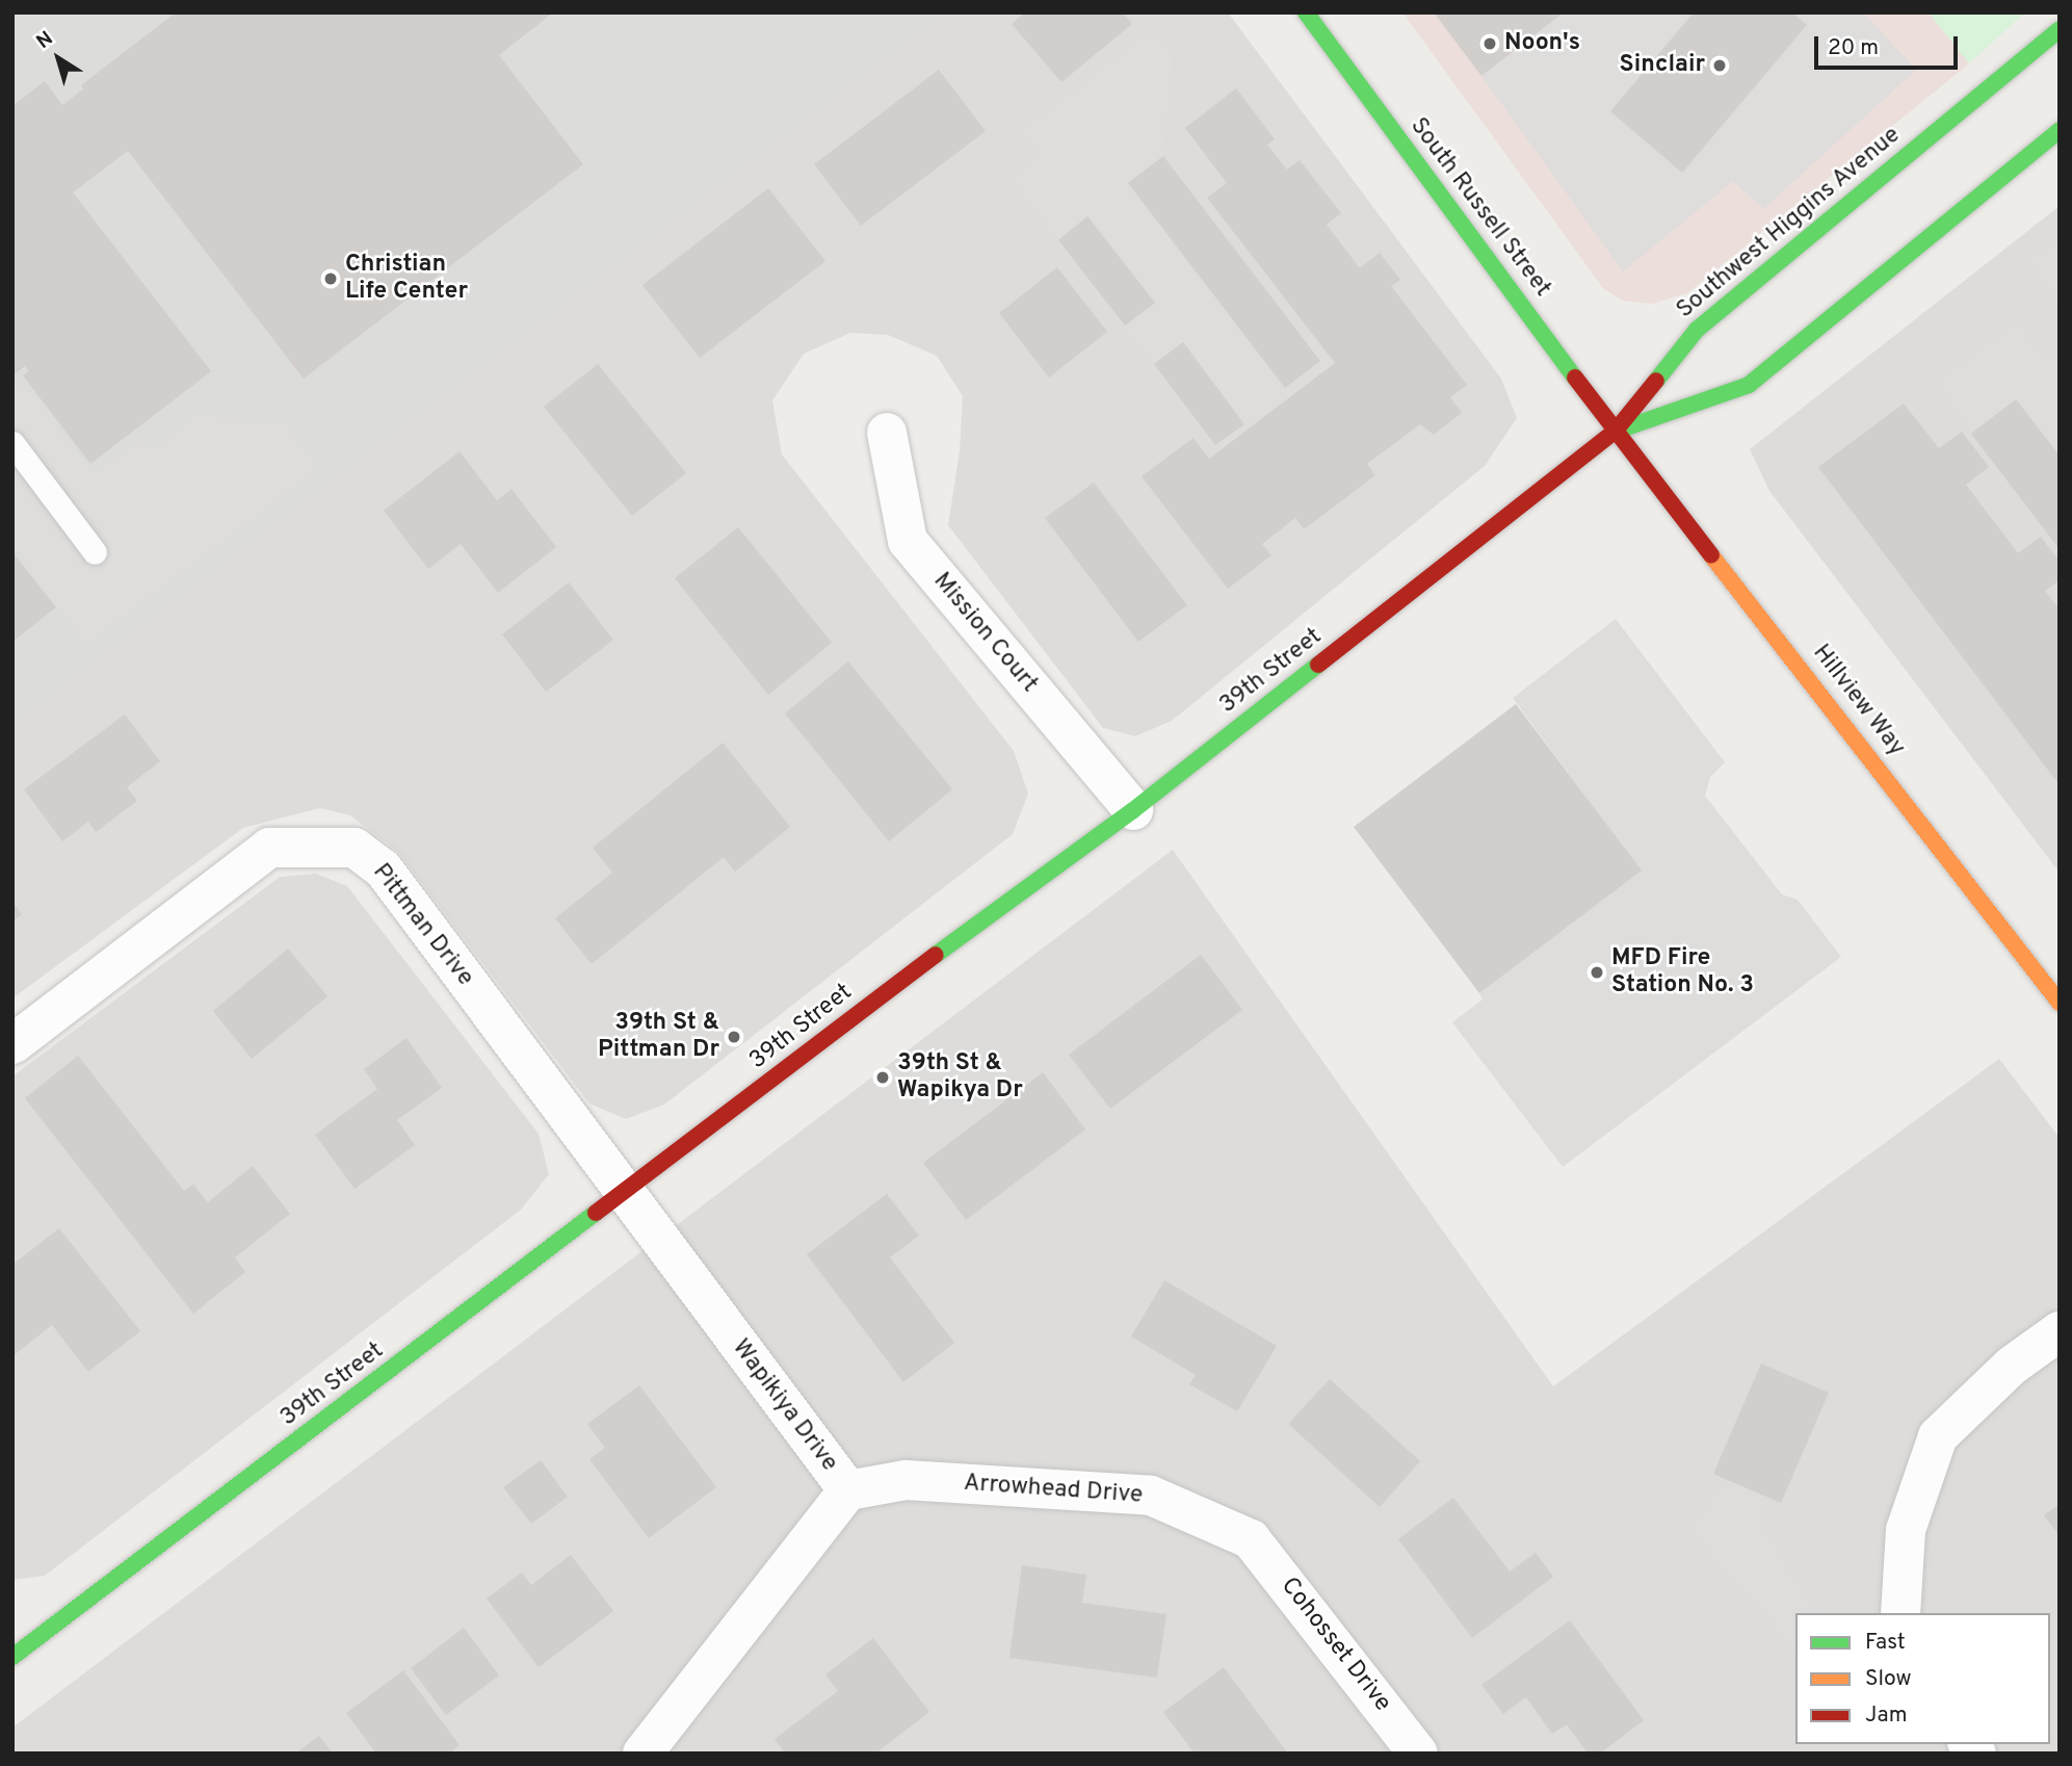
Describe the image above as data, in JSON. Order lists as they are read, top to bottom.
{
  "streets": {
    "main road": [
      "South Russell Street",
      "Southwest Higgins Avenue",
      "39th Street",
      "Hillview Way"
    ],
    "street": [
      "Mission Court",
      "Pittman Drive",
      "Wapikiya Drive",
      "Arrowhead Drive",
      "Cohosset Drive"
    ]
  },
  "crossings": [
    ["South Russell Street", "Southwest Higgins Avenue"],
    ["South Russell Street", "39th Street"],
    ["South Russell Street", "Hillview Way"],
    ["Southwest Higgins Avenue", "39th Street"],
    ["Southwest Higgins Avenue", "Hillview Way"],
    ["Mission Court", "39th Street"],
    ["39th Street", "Hillview Way"],
    ["39th Street", "Pittman Drive"],
    ["39th Street", "Wapikiya Drive"],
    ["Pittman Drive", "Wapikiya Drive"],
    ["Wapikiya Drive", "Arrowhead Drive"],
    ["Arrowhead Drive", "Cohosset Drive"]
  ],
  "places": [
    "Noon's",
    "Sinclair",
    "Christian Life Center",
    "MFD Fire Station No. 3",
    "39th St & Pittman Dr",
    "39th St & Wapikya Dr"
  ],
  "legend": ["Fast", "Slow", "Jam"],
  "scale_bar": "20 m",
  "north": "top left"
}
